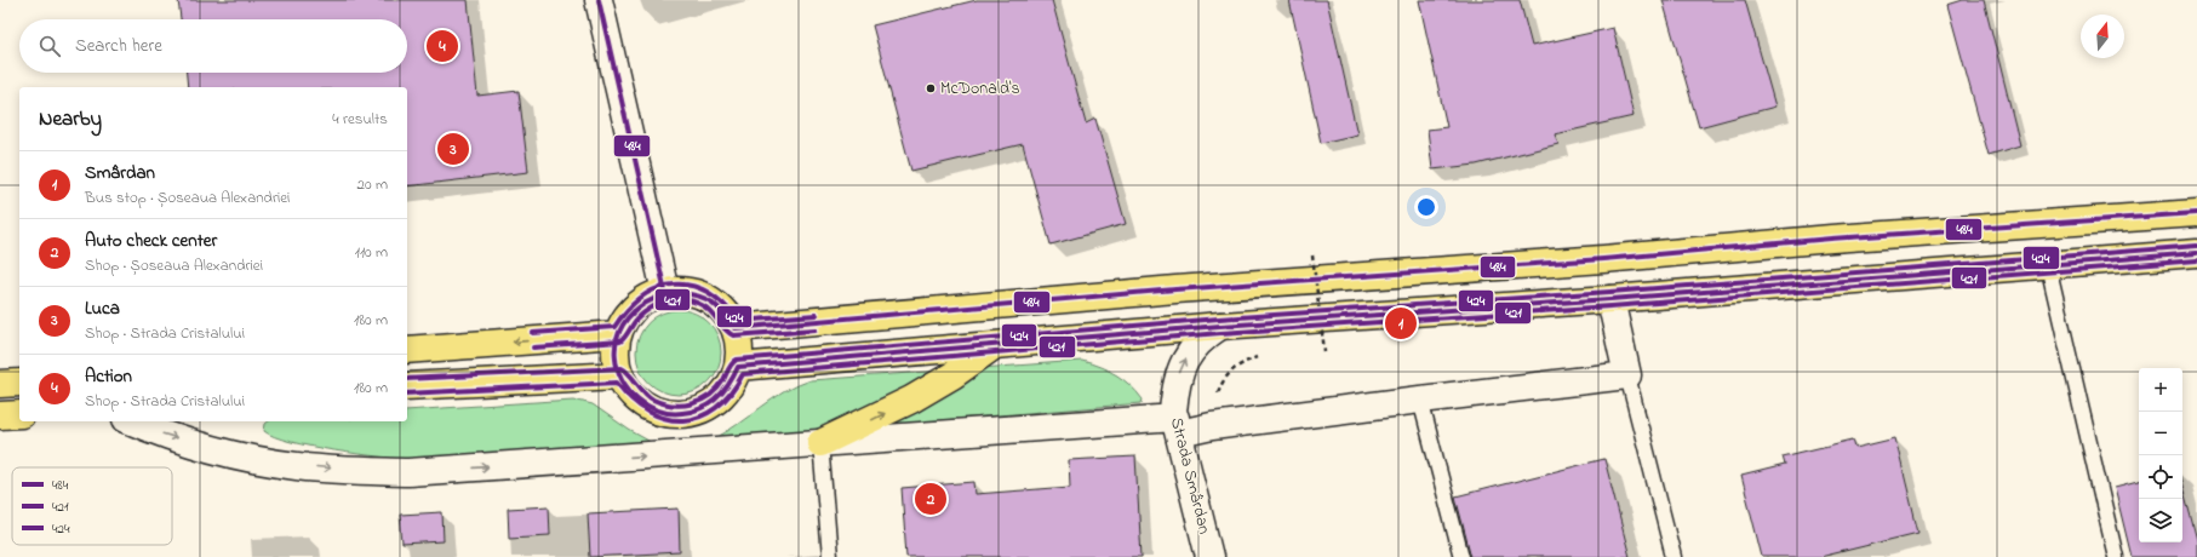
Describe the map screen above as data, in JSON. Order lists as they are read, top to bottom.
{
  "streets": {
    "street": ["Strada Smârdan"]
  },
  "one_way": ["Strada Smârdan"],
  "places": ["McDonald's"],
  "lines": ["transit line 484", "transit line 424", "transit line 421"],
  "legend": ["484", "421", "424"],
  "north": "top",
  "page": {
    "search": "Search here",
    "pins": [
      "4",
      "3",
      "1",
      "2"
    ],
    "heading": ["Nearby", "4 results"],
    "list": [
      {
        "mark": "1",
        "name": "Smârdan",
        "note": "Bus stop · Șoseaua Alexandriei",
        "value": "20 m"
      },
      {
        "mark": "2",
        "name": "Auto check center",
        "note": "Shop · Șoseaua Alexandriei",
        "value": "110 m"
      },
      {
        "mark": "3",
        "name": "Luca",
        "note": "Shop · Strada Cristalului",
        "value": "180 m"
      },
      {
        "mark": "4",
        "name": "Action",
        "note": "Shop · Strada Cristalului",
        "value": "180 m"
      }
    ],
    "map_buttons": ["+", "−"]
  }
}
